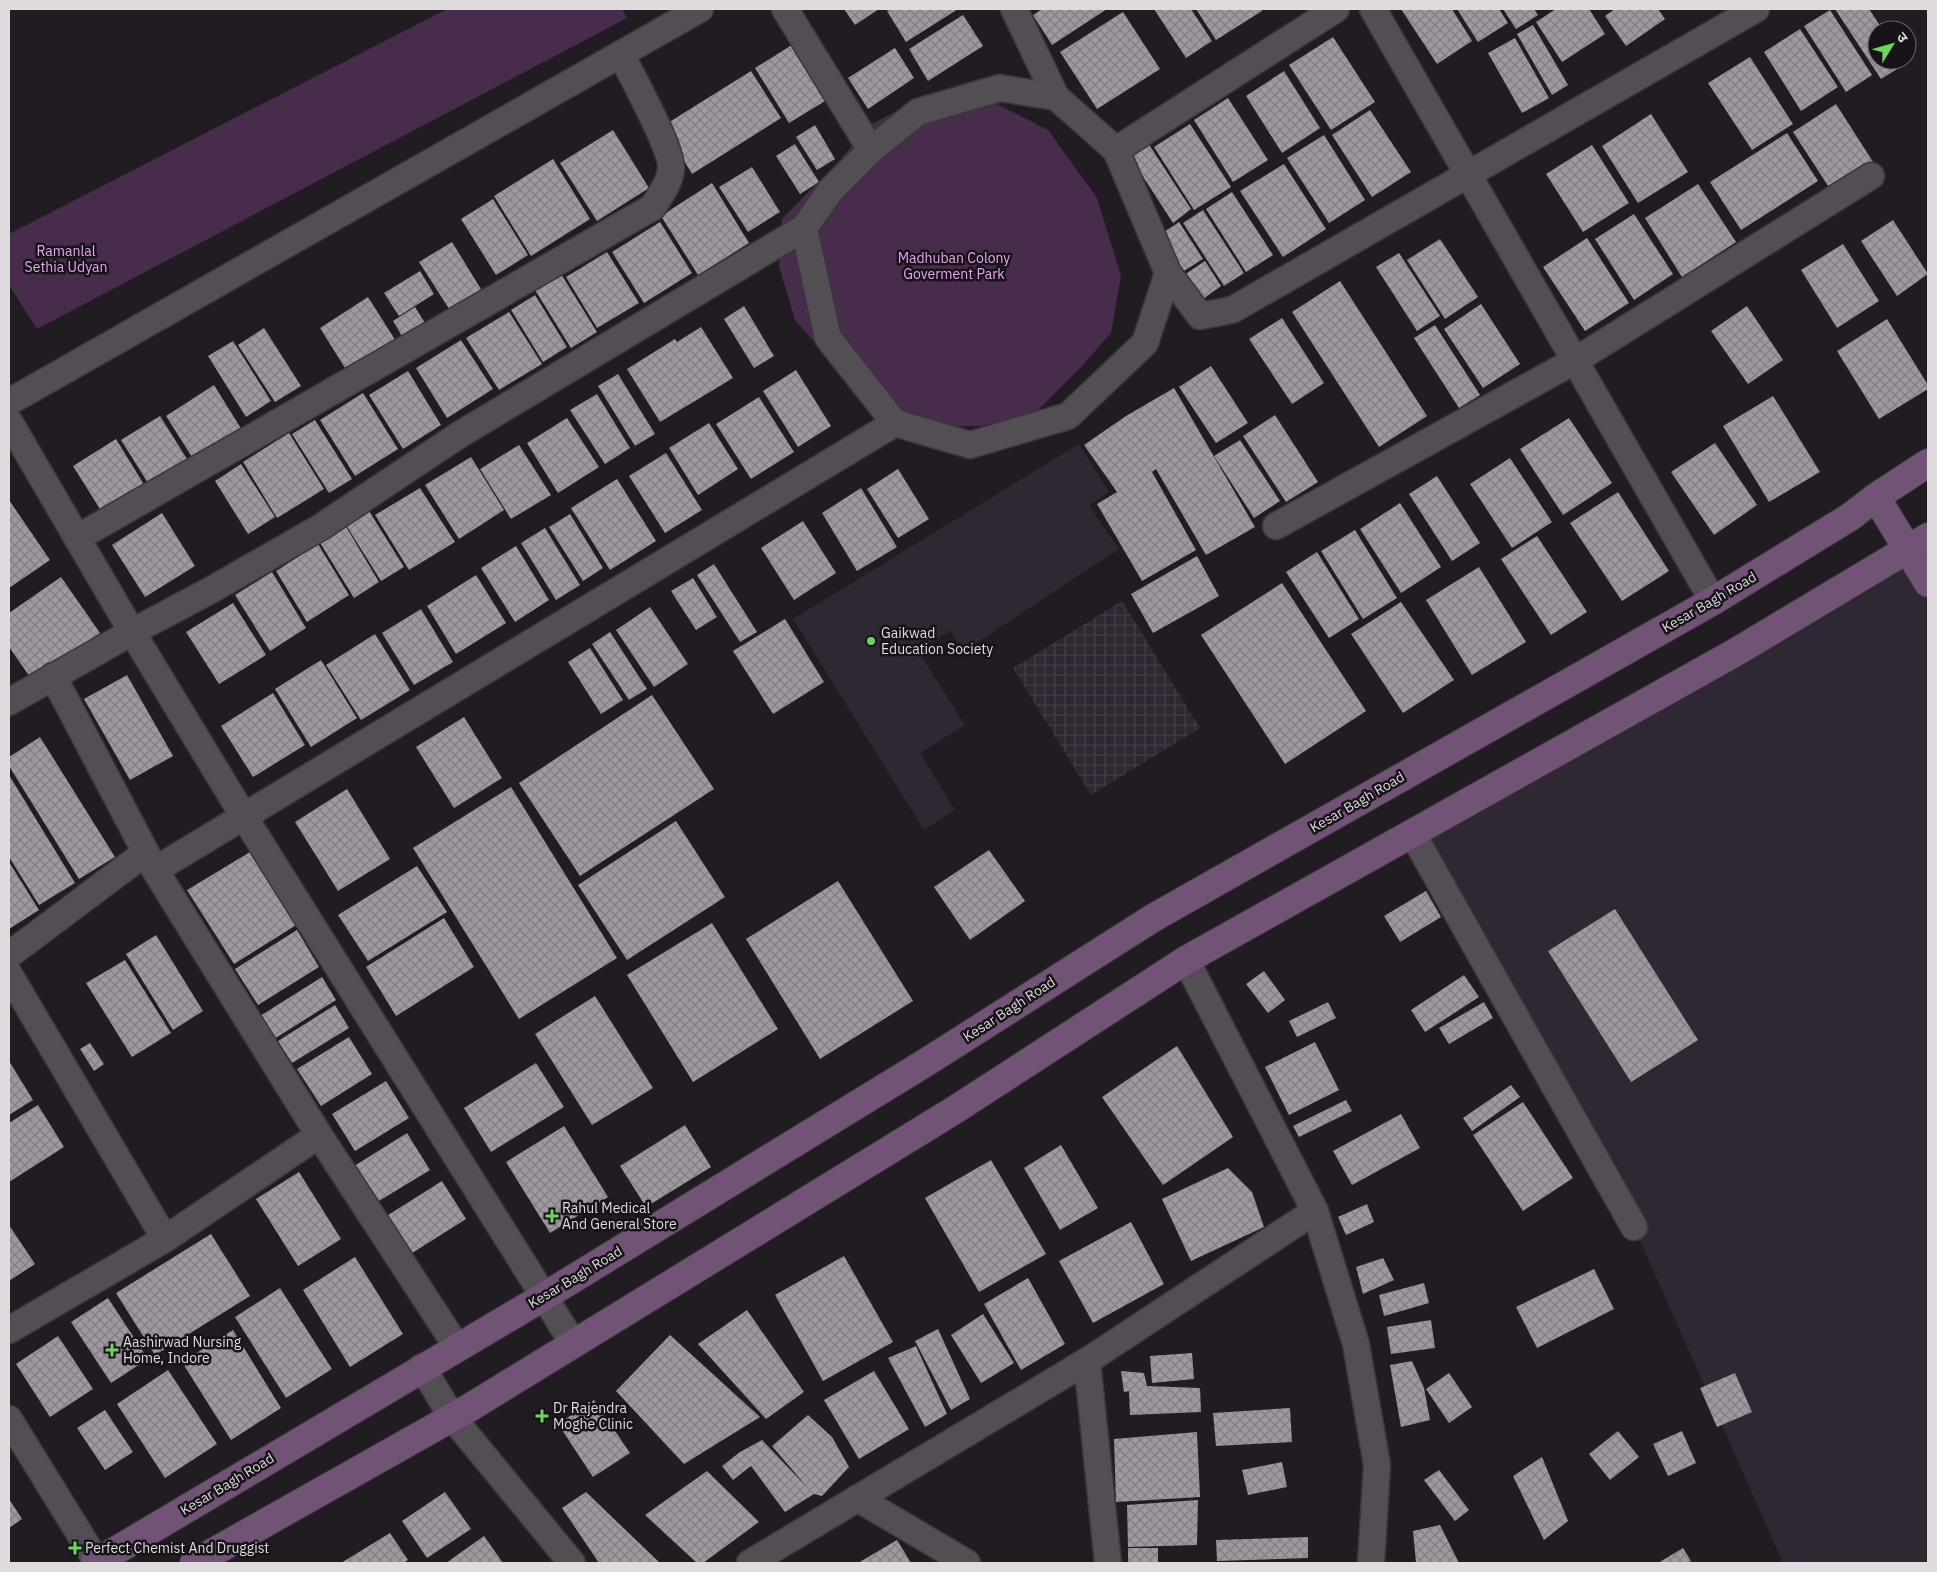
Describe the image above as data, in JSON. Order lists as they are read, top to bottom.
{
  "streets": {
    "main road": ["Kesar Bagh Road"]
  },
  "parks": ["Ramanlal Sethia Udyan", "Madhuban Colony Goverment Park"],
  "places": {
    "other": ["Gaikwad Education Society"],
    "health": [
      "Rahul Medical And General Store",
      "Aashirwad Nursing Home, Indore",
      "Dr Rajendra Moghe Clinic",
      "Perfect Chemist And Druggist"
    ]
  },
  "north": "top right"
}
